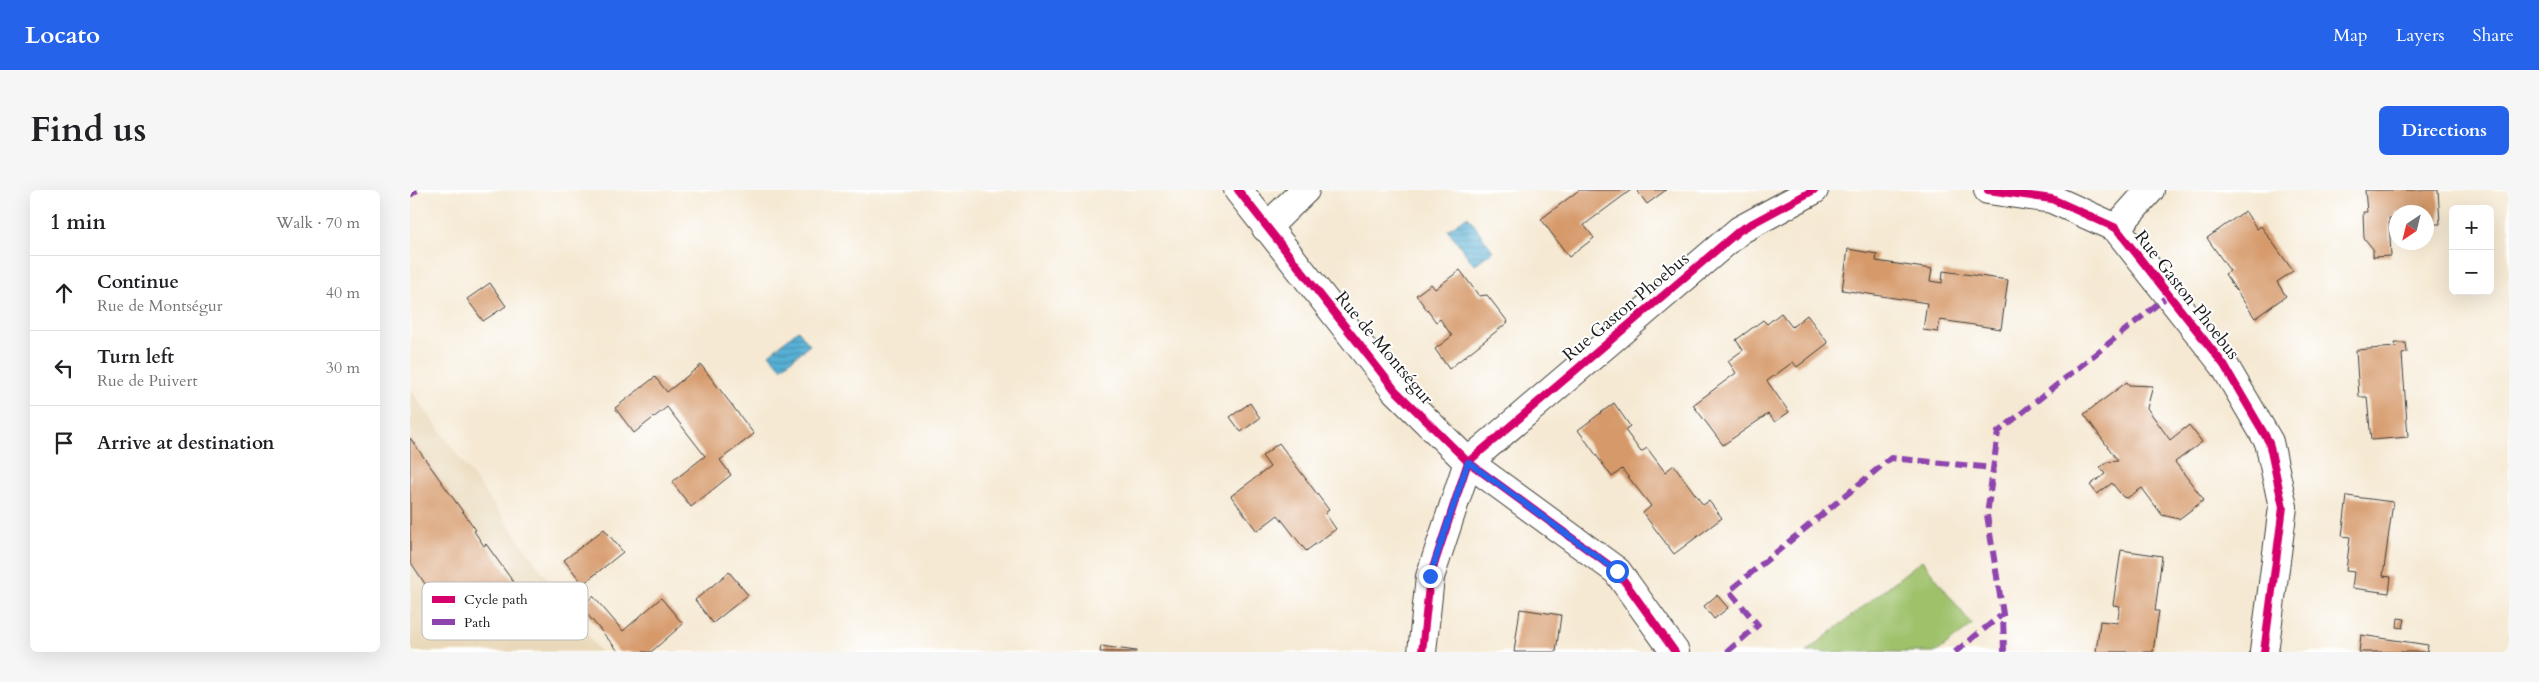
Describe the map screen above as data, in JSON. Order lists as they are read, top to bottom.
{
  "streets": {
    "street": ["Rue Gaston Phoebus", "Rue de Montségur"]
  },
  "crossings": [
    ["Rue Gaston Phoebus", "Rue de Montségur"]
  ],
  "legend": ["Cycle path", "Path"],
  "north": "bottom left",
  "page": {
    "header": "Locato",
    "nav": ["Map", "Layers", "Share"],
    "title": "Find us",
    "buttons": "Directions",
    "heading": ["1 min", "Walk · 70 m"],
    "map_buttons": ["+", "−"],
    "list": [
      ["Continue", "Rue de Montségur", "40 m"],
      ["Turn left", "Rue de Puivert", "30 m"],
      "Arrive at destination"
    ]
  }
}
